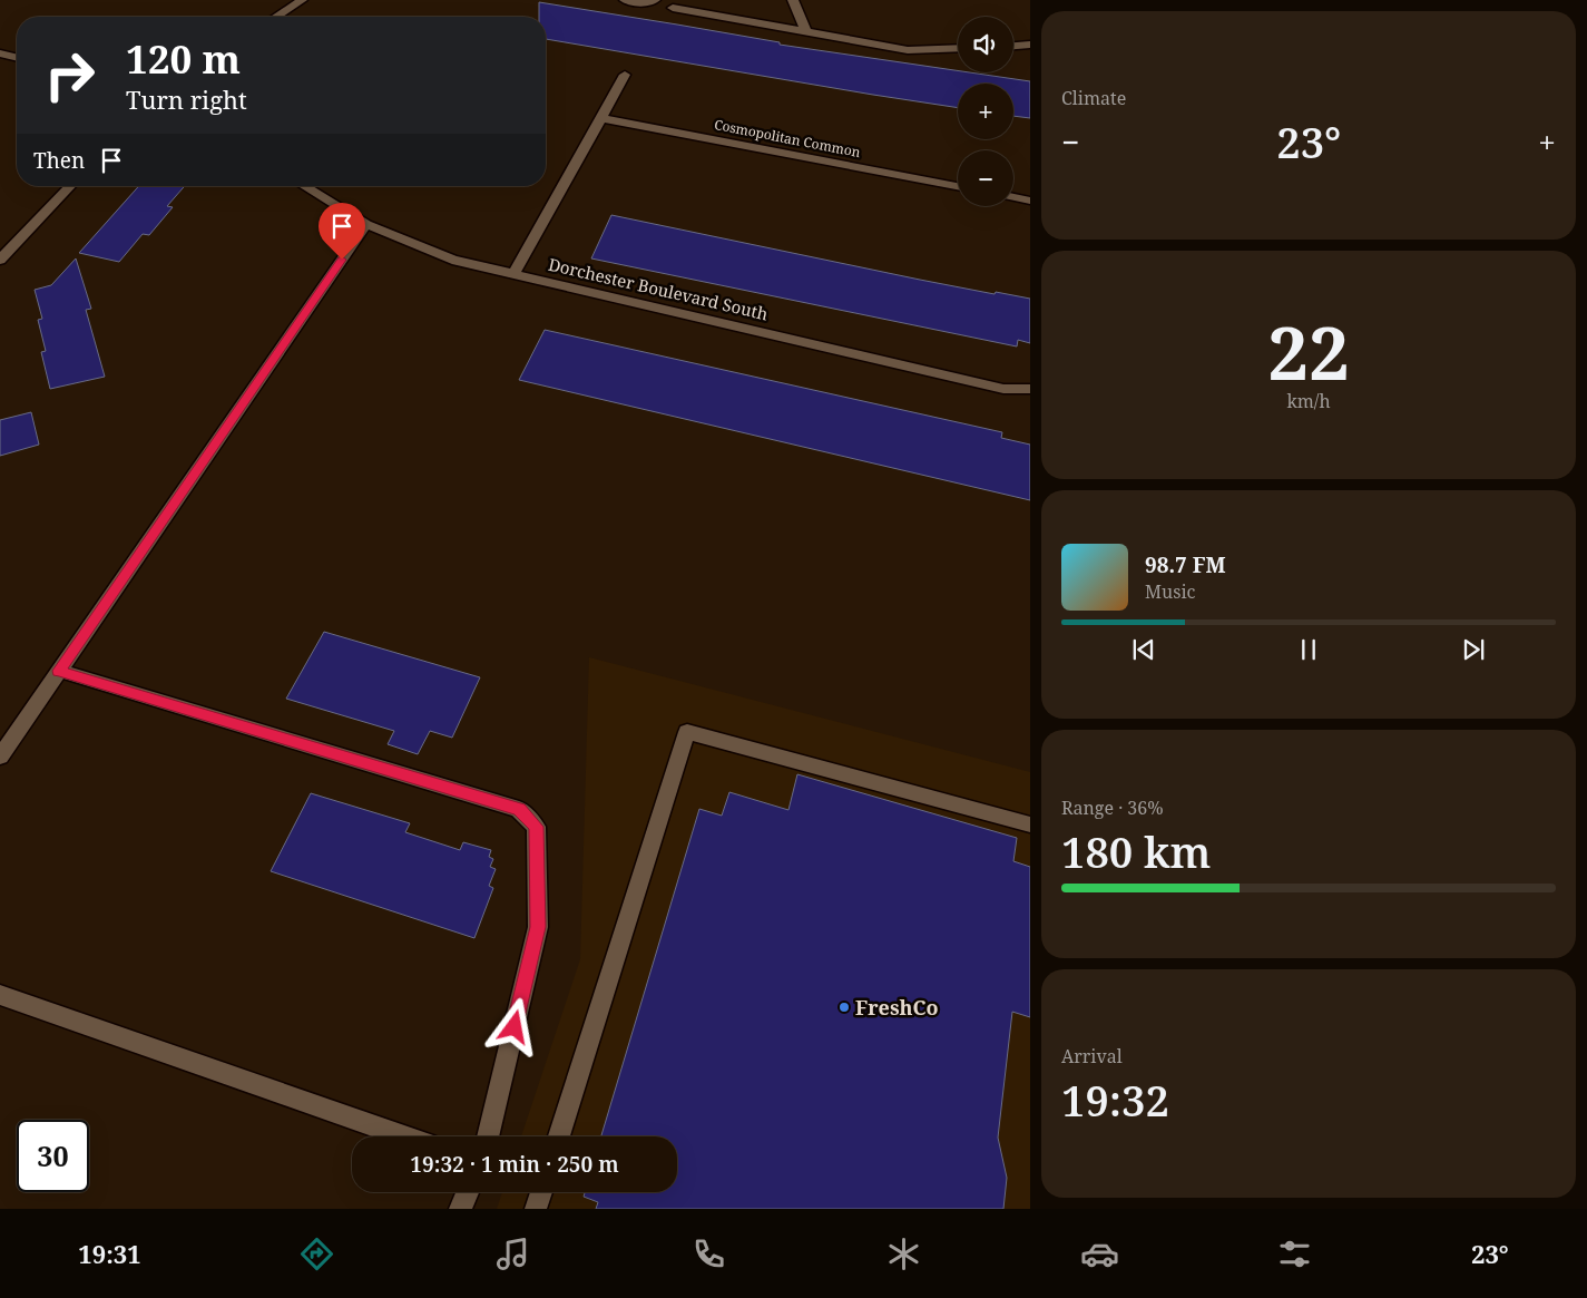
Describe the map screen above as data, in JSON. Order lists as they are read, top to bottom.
{
  "streets": {
    "street": ["Cosmopolitan Common", "Dorchester Boulevard South"]
  },
  "places": ["FreshCo"],
  "page": {
    "tile": [
      "Climate",
      ["22", "km/h"],
      ["Range · 36%", "180 km"],
      ["Arrival", "19:32"]
    ],
    "map_buttons": ["+", "−"],
    "turn": ["120 m", "Turn right"],
    "heat": ["−", "23°", "+"],
    "then": "Then",
    "song": ["98.7 FM", "Music"],
    "limit": "30",
    "trip": "19:32 · 1 min · 250 m",
    "tabs": ["19:31", "23°"]
  }
}
